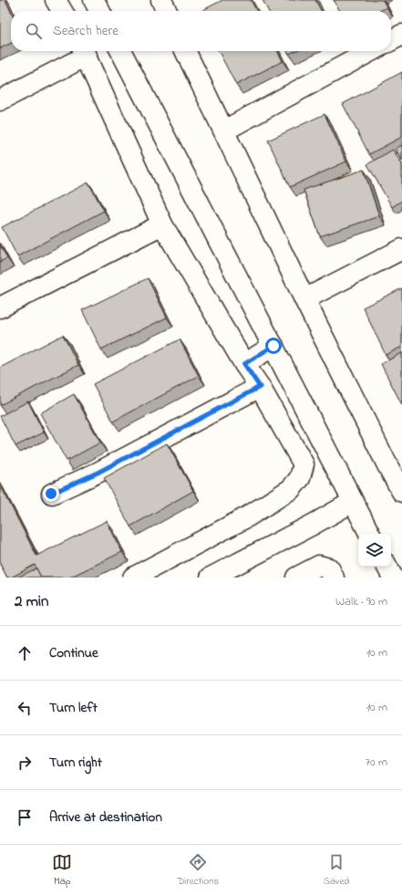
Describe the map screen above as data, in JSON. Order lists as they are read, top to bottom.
{
  "page": {
    "search": "Search here",
    "heading": ["2 min", "Walk · 90 m"],
    "list": [
      ["Continue", "10 m"],
      ["Turn left", "10 m"],
      ["Turn right", "70 m"],
      "Arrive at destination"
    ],
    "nav": ["Map", "Directions", "Saved"]
  }
}
